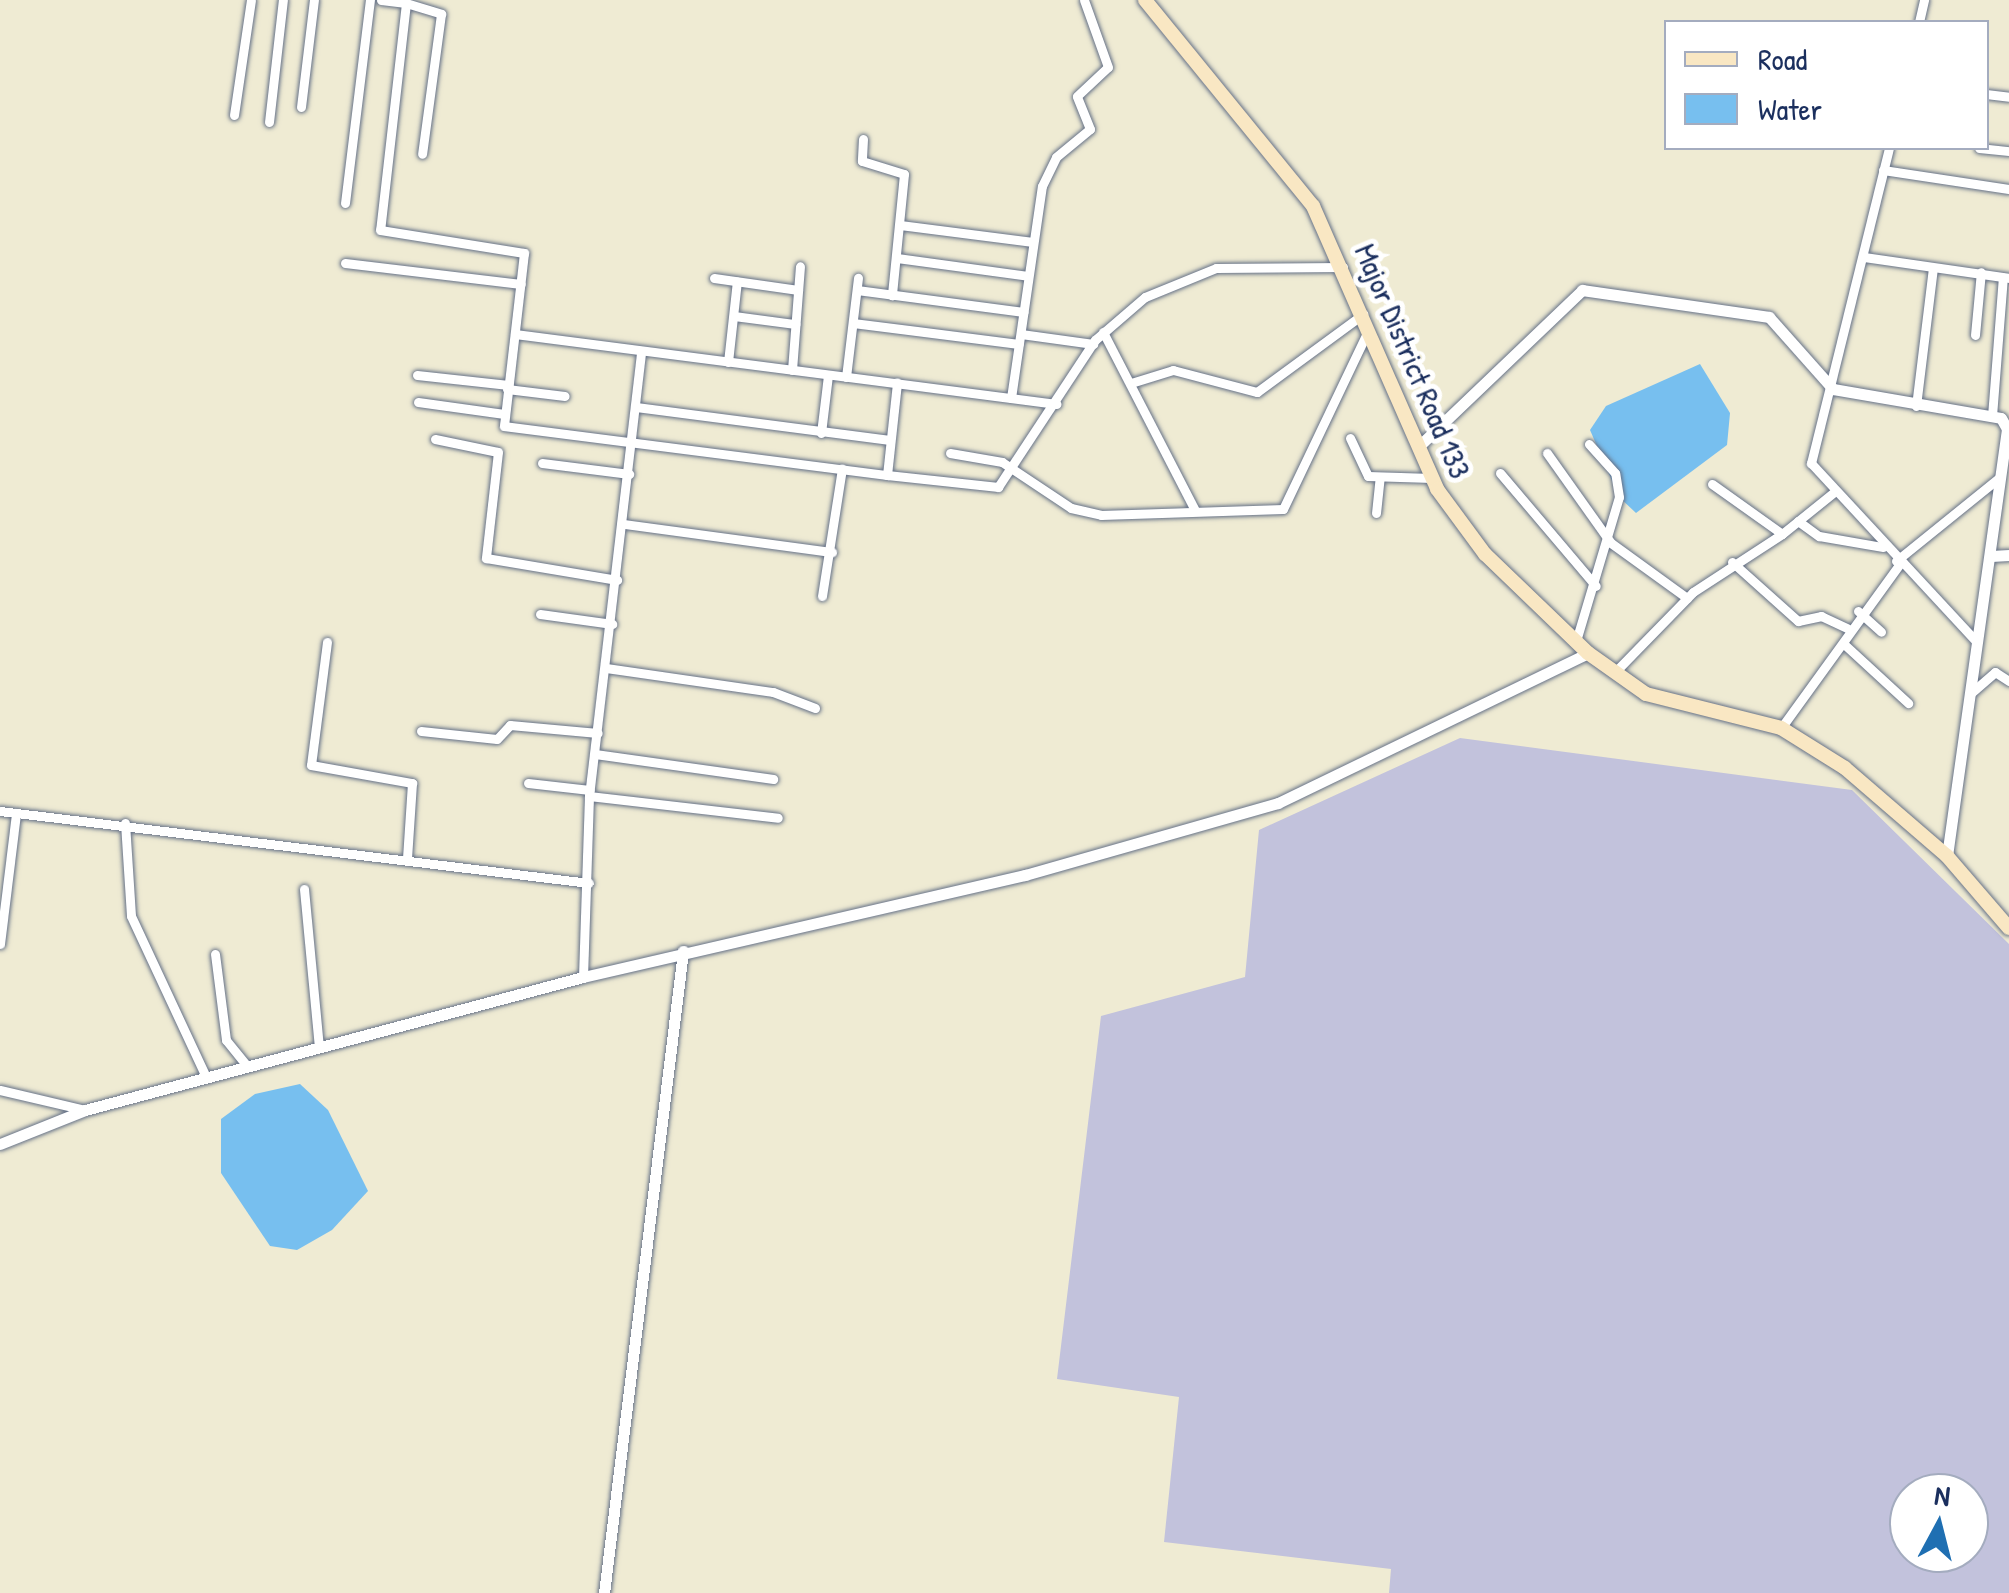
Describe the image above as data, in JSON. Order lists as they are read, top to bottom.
{
  "streets": {
    "main road": ["Major District Road 133"]
  },
  "legend": ["Road", "Water"],
  "north": "top"
}
